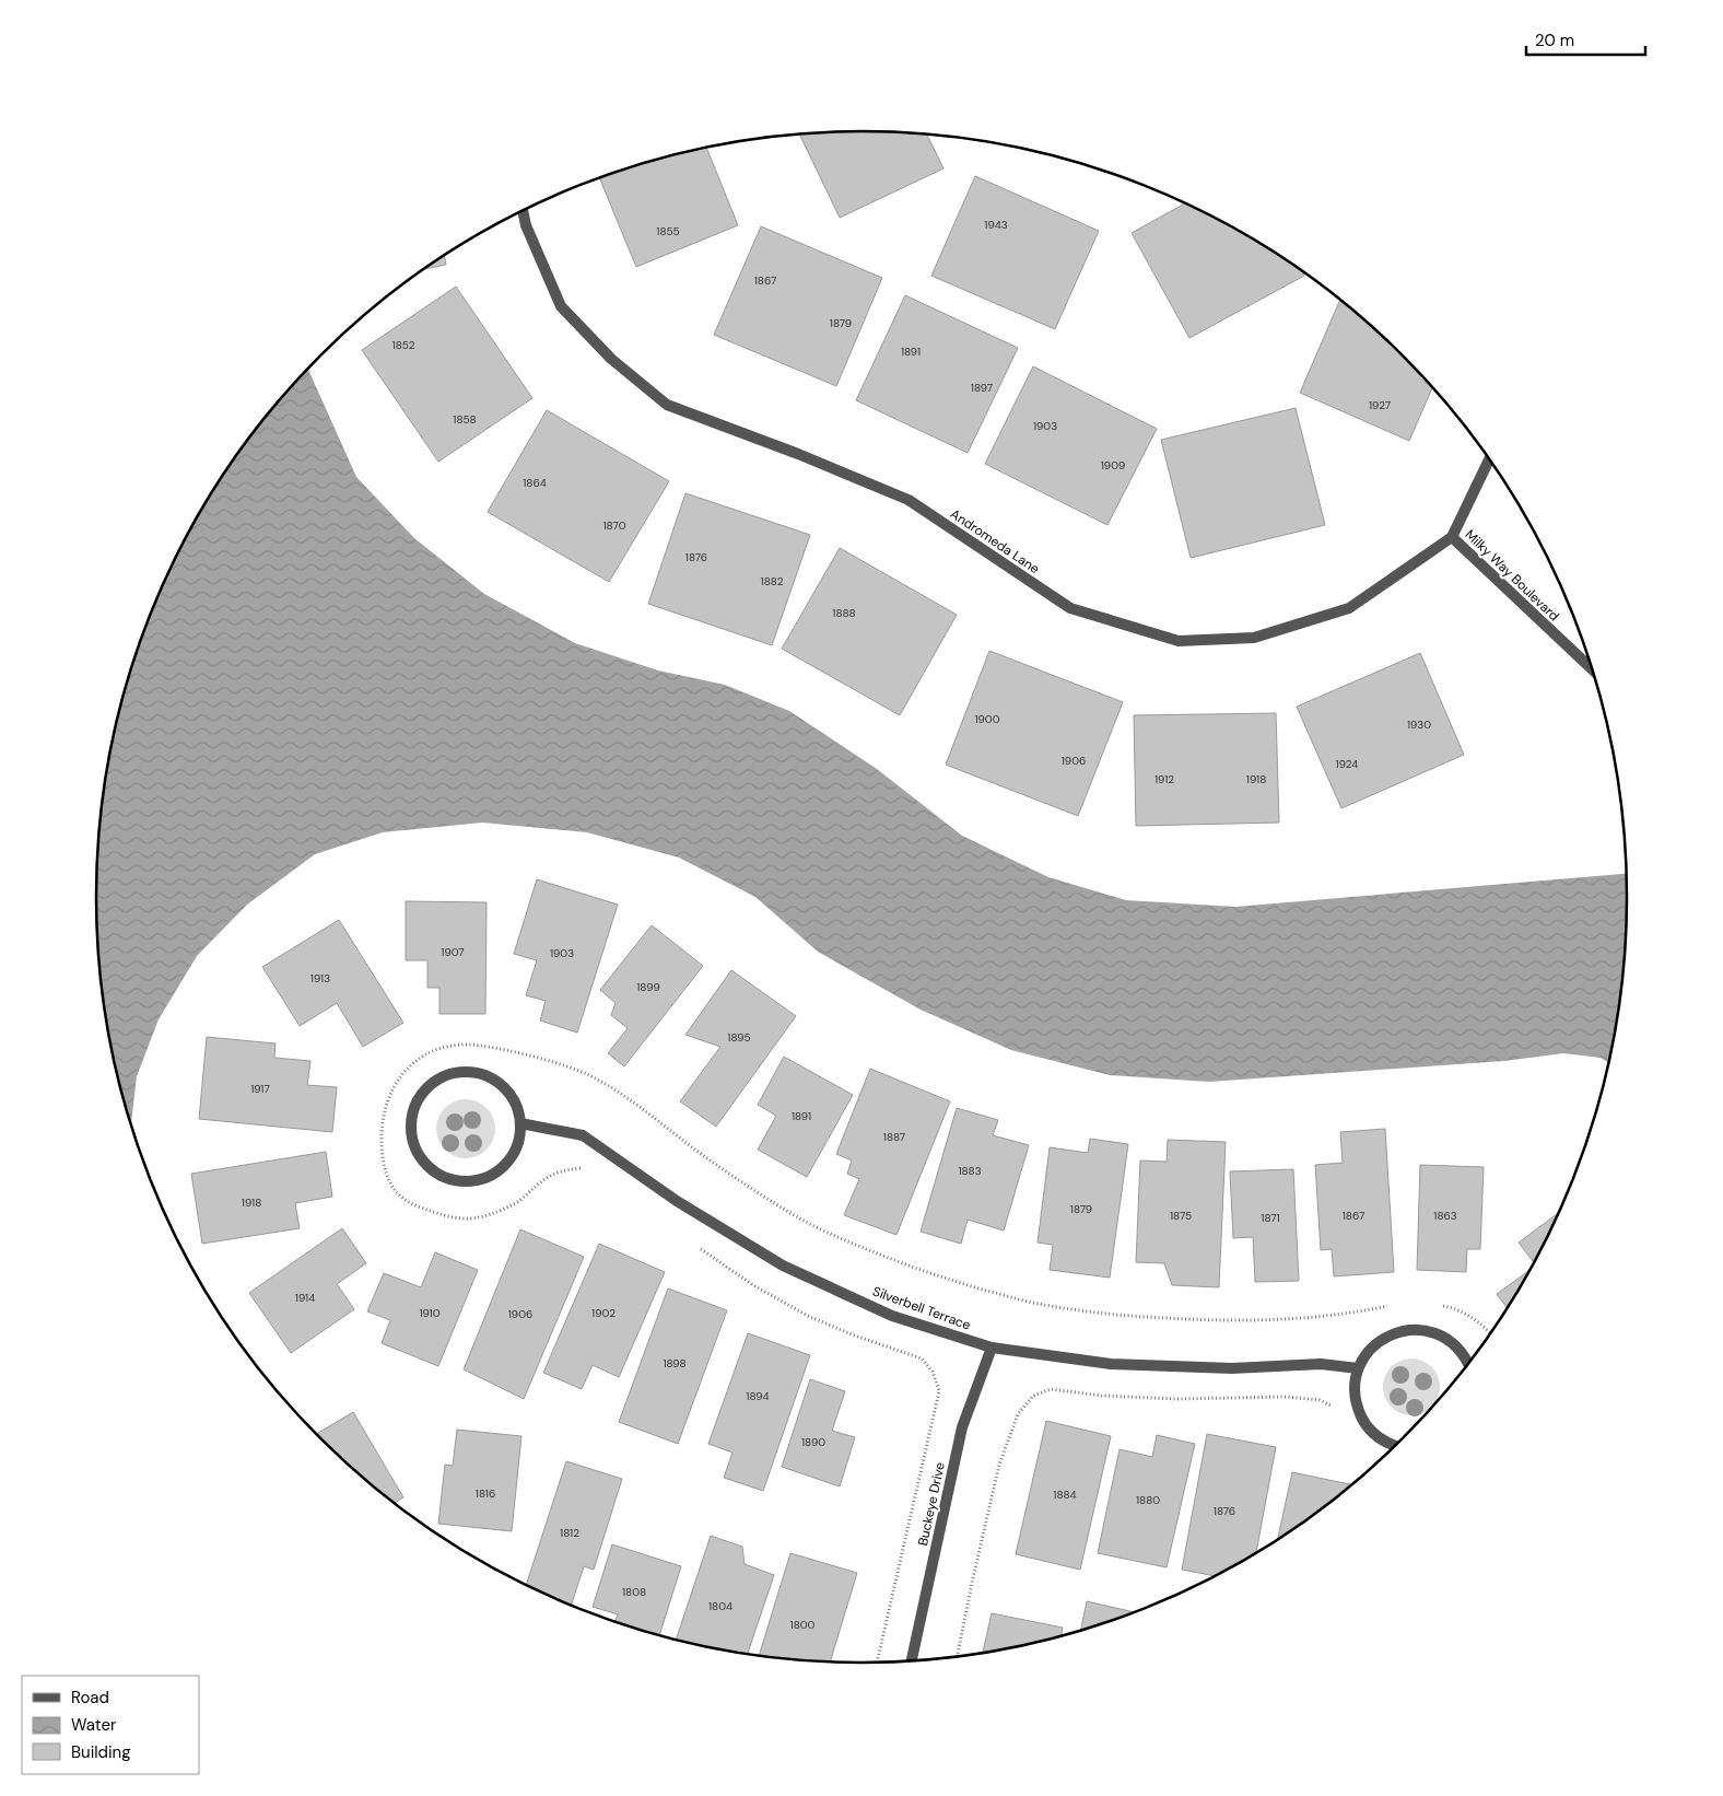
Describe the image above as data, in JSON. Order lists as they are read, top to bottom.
{
  "streets": {
    "street": [
      "Andromeda Lane",
      "Milky Way Boulevard",
      "Silverbell Terrace",
      "Buckeye Drive"
    ]
  },
  "crossings": [
    ["Andromeda Lane", "Milky Way Boulevard"],
    ["Silverbell Terrace", "Buckeye Drive"]
  ],
  "house_numbers": [
    "1943",
    "1855",
    "1867",
    "1879",
    "1852",
    "1891",
    "1897",
    "1927",
    "1858",
    "1903",
    "1909",
    "1864",
    "1870",
    "1876",
    "1882",
    "1888",
    "1900",
    "1930",
    "1906",
    "1924",
    "1912",
    "1918",
    "1907",
    "1903",
    "1913",
    "1899",
    "1895",
    "1917",
    "1891",
    "1887",
    "1883",
    "1918",
    "1879",
    "1875",
    "1867",
    "1863",
    "1871",
    "1914",
    "1910",
    "1902",
    "1906",
    "1898",
    "1894",
    "1890",
    "1816",
    "1884",
    "1880",
    "1876",
    "1812",
    "1808",
    "1804",
    "1800"
  ],
  "legend": ["Road", "Water", "Building"],
  "scale_bar": "20 m"
}
